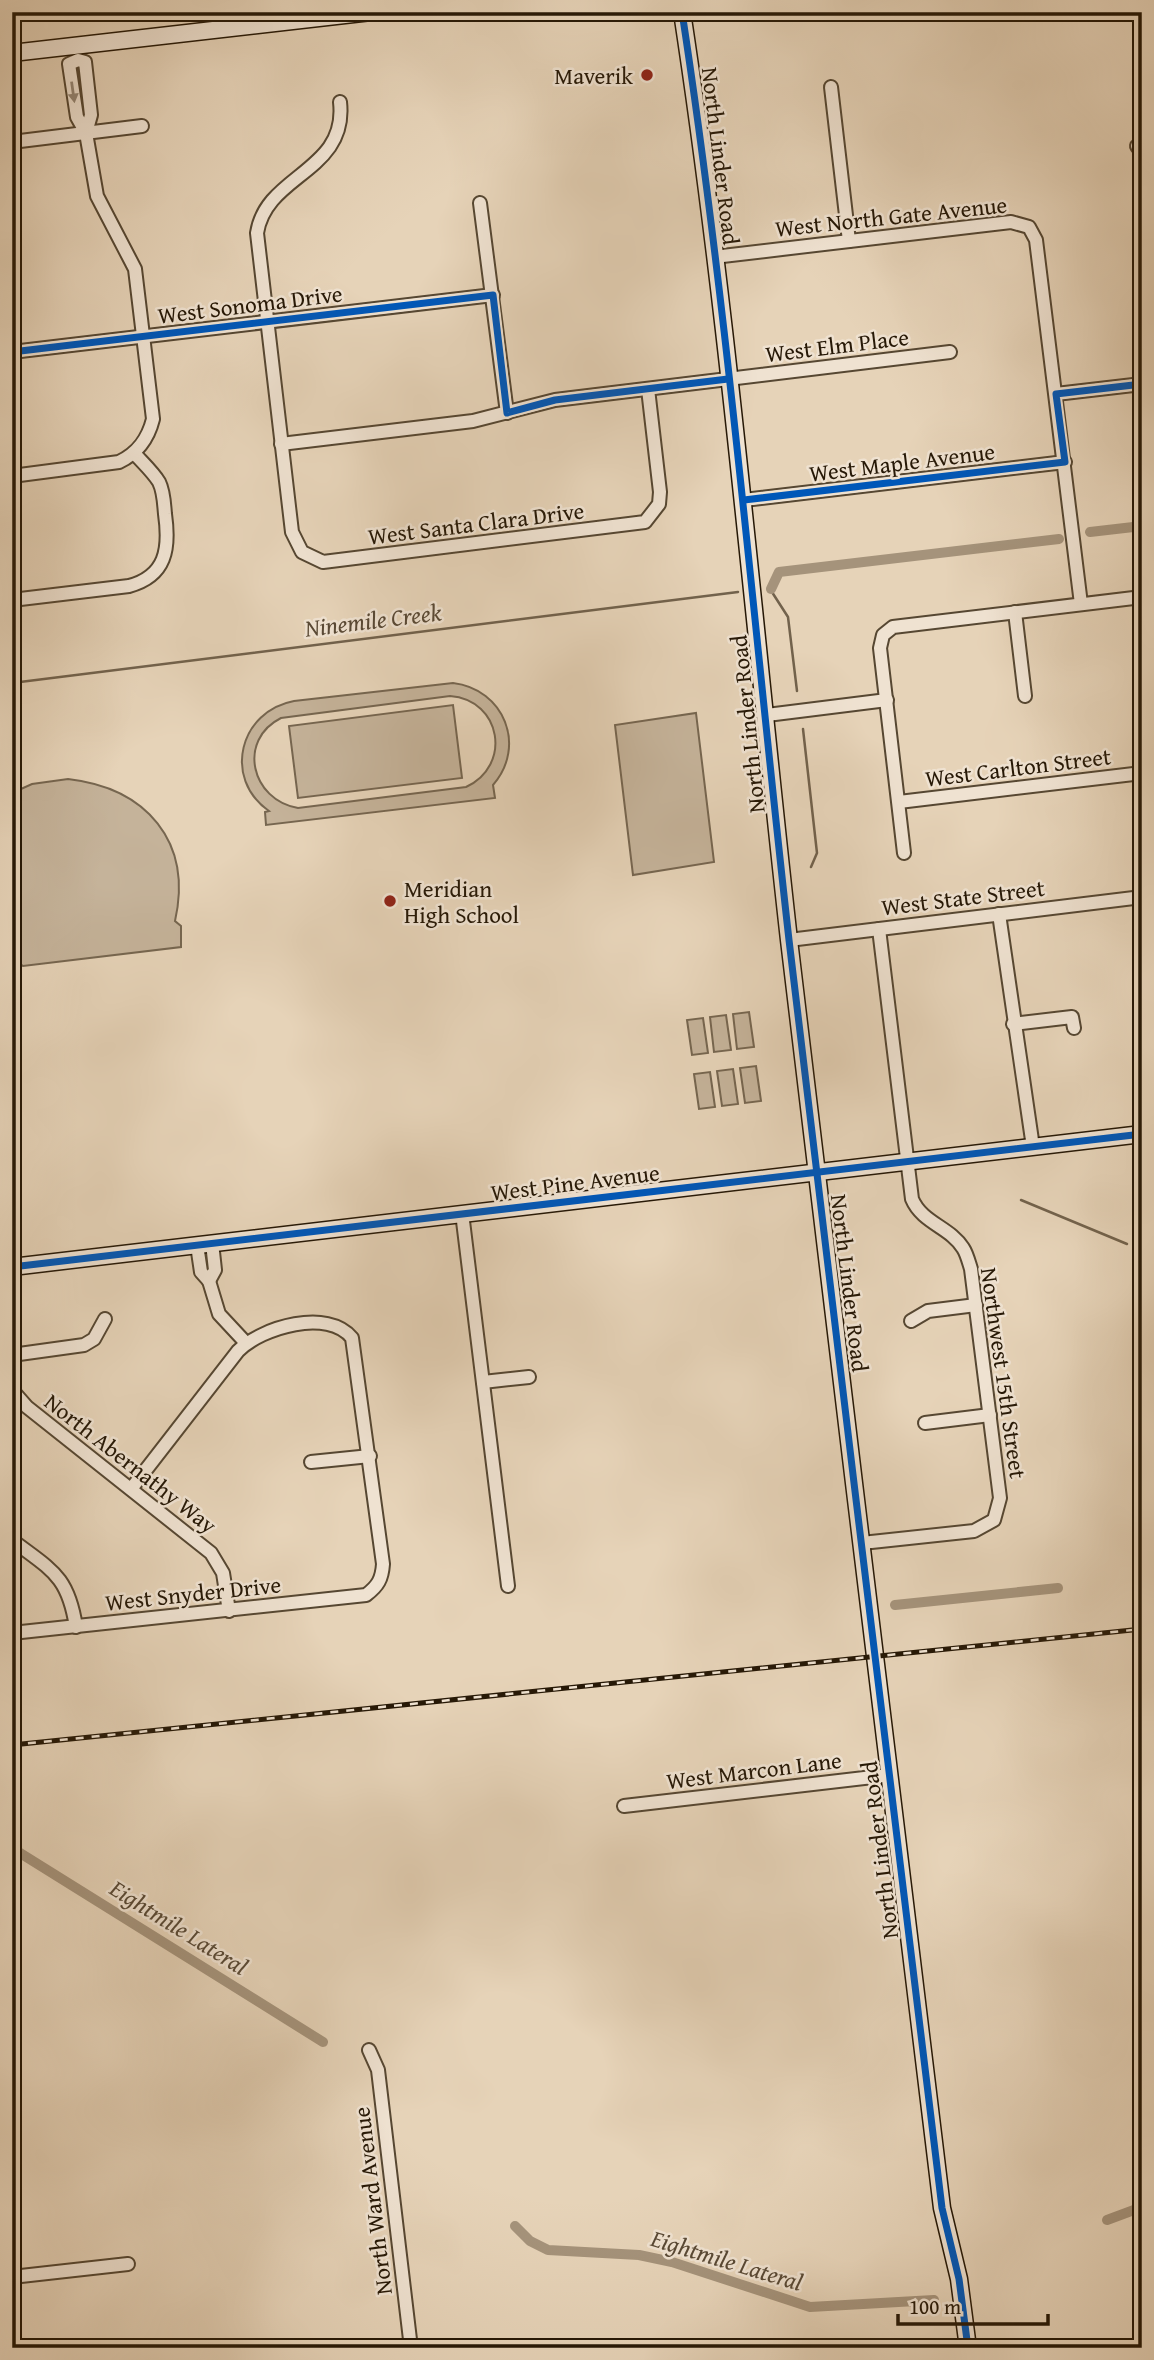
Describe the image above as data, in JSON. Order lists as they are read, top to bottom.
{
  "streets": {
    "main road": ["North Linder Road", "West Pine Avenue"],
    "street": [
      "West North Gate Avenue",
      "West Sonoma Drive",
      "West Elm Place",
      "West Maple Avenue",
      "West Santa Clara Drive",
      "West Carlton Street",
      "West State Street",
      "Northwest 15th Street",
      "North Abernathy Way",
      "West Snyder Drive",
      "West Marcon Lane",
      "North Ward Avenue"
    ]
  },
  "crossings": [
    ["North Linder Road", "West North Gate Avenue"],
    ["North Linder Road", "West Elm Place"],
    ["North Linder Road", "West Maple Avenue"],
    ["North Linder Road", "West State Street"],
    ["North Linder Road", "West Pine Avenue"],
    ["North Linder Road", "Northwest 15th Street"],
    ["North Linder Road", "West Marcon Lane"],
    ["West Elm Place", "West Santa Clara Drive"],
    ["West State Street", "Northwest 15th Street"],
    ["West Pine Avenue", "Northwest 15th Street"],
    ["North Abernathy Way", "West Snyder Drive"]
  ],
  "water": ["Ninemile Creek", "Eightmile Lateral"],
  "places": ["Maverik", "Meridian High School"],
  "scale_bar": "100 m"
}
